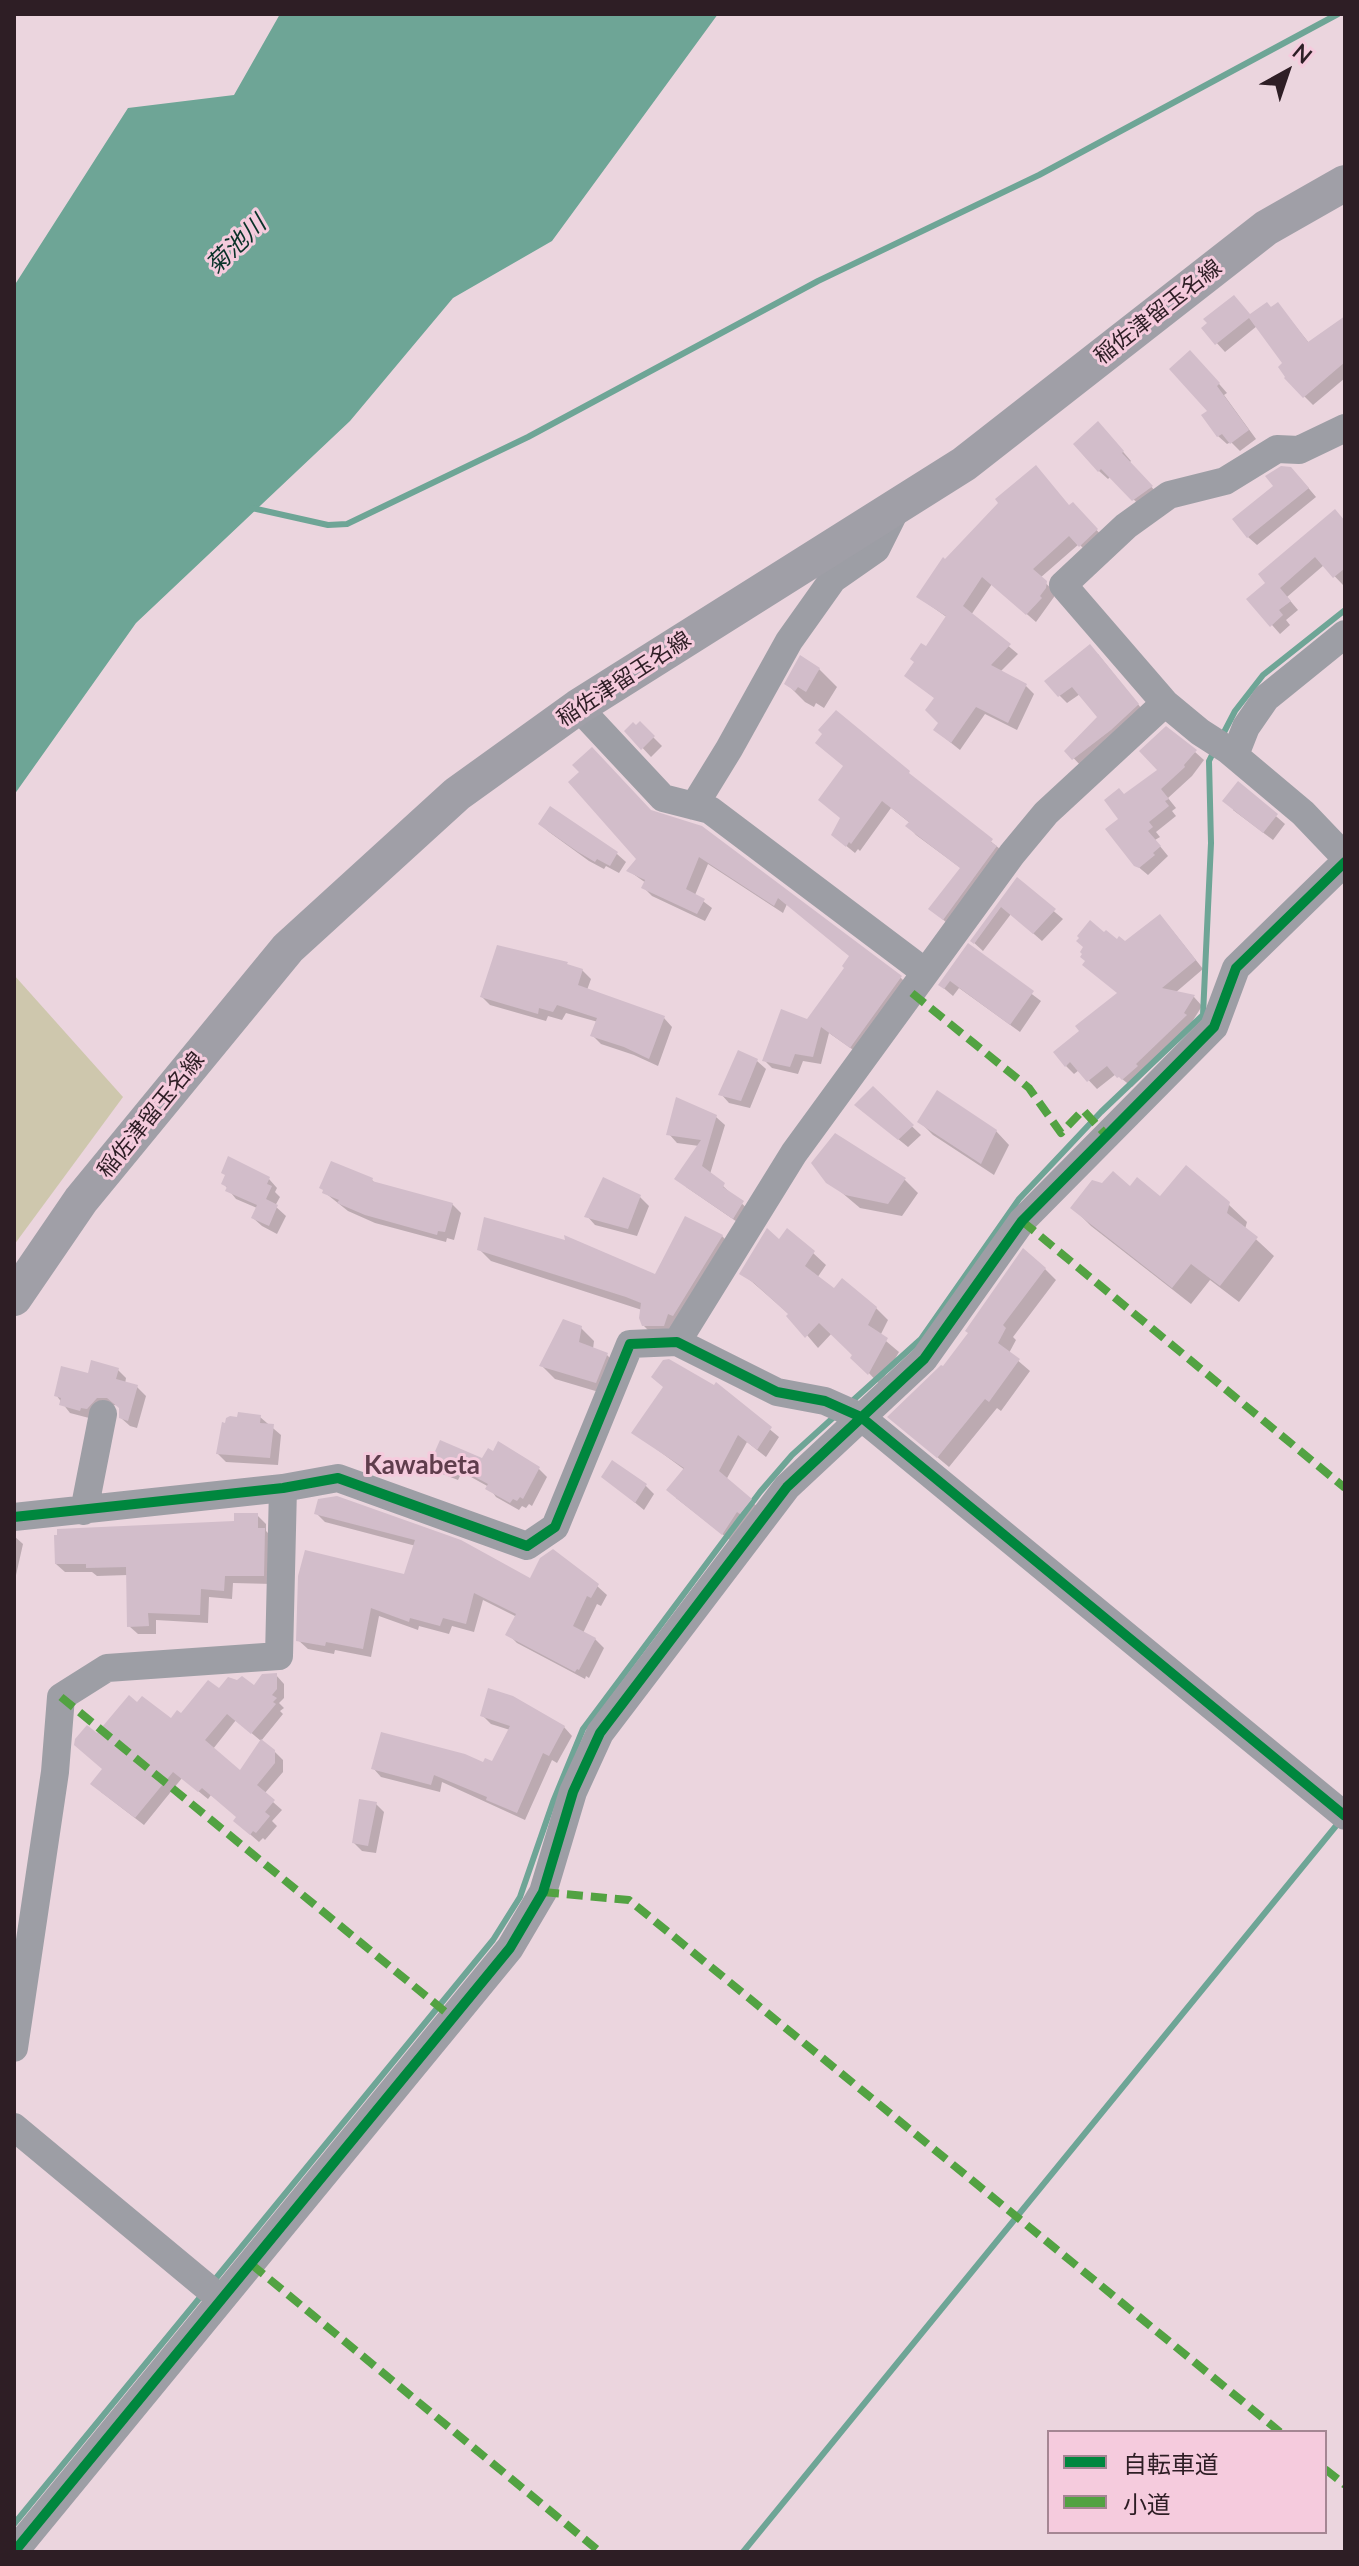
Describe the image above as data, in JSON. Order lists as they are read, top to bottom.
{
  "streets": {
    "main road": ["稲佐津留玉名線"]
  },
  "districts": ["Kawabeta"],
  "water": ["菊池川"],
  "legend": ["自転車道", "小道"],
  "north": "top right"
}
